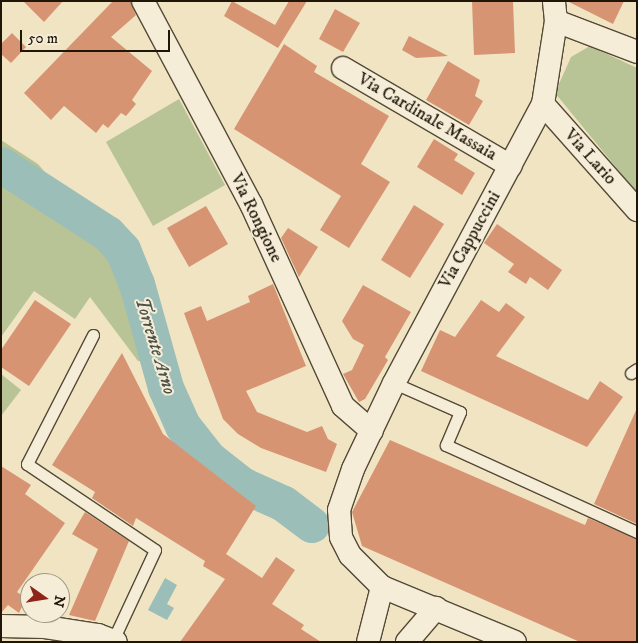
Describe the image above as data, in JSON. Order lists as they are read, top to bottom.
{
  "streets": {
    "street": [
      "Via Cardinale Massaia",
      "Via Lario",
      "Via Rongione",
      "Via Cappuccini"
    ]
  },
  "crossings": [
    ["Via Cardinale Massaia", "Via Cappuccini"],
    ["Via Lario", "Via Cappuccini"],
    ["Via Rongione", "Via Cappuccini"]
  ],
  "water": ["Torrente Arno"],
  "scale_bar": "50 m",
  "north": "right"
}
